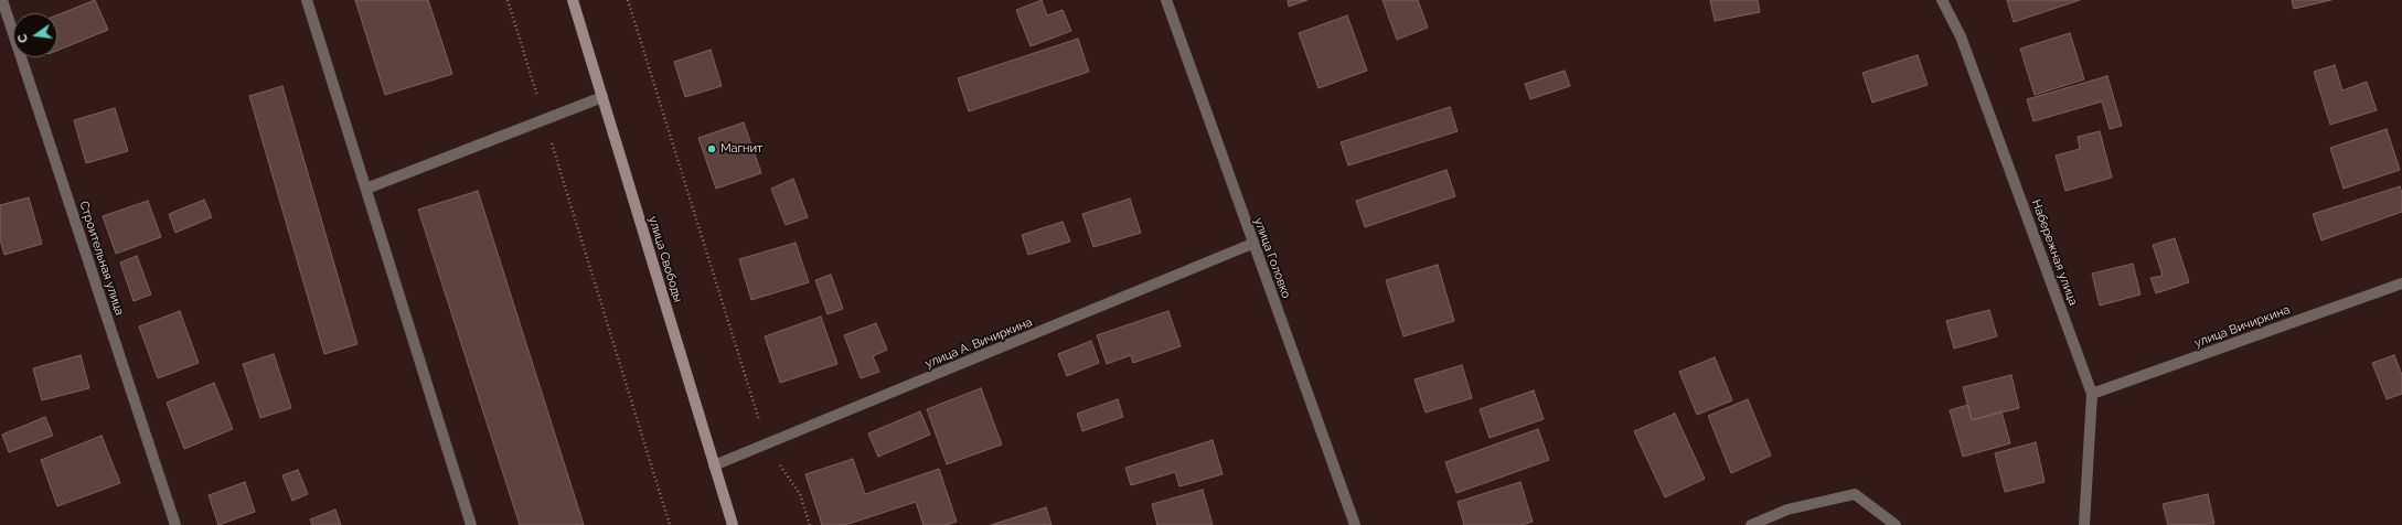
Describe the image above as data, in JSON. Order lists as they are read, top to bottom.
{
  "streets": {
    "main road": ["улица Свободы"],
    "street": [
      "Набережная улица",
      "Строительная улица",
      "улица Головко",
      "улица Вичиркина",
      "улица А. Вичиркина"
    ]
  },
  "crossings": [
    ["Набережная улица", "улица Вичиркина"],
    ["улица Головко", "улица А. Вичиркина"],
    ["улица Свободы", "улица А. Вичиркина"]
  ],
  "places": ["Магнит"],
  "north": "left"
}
